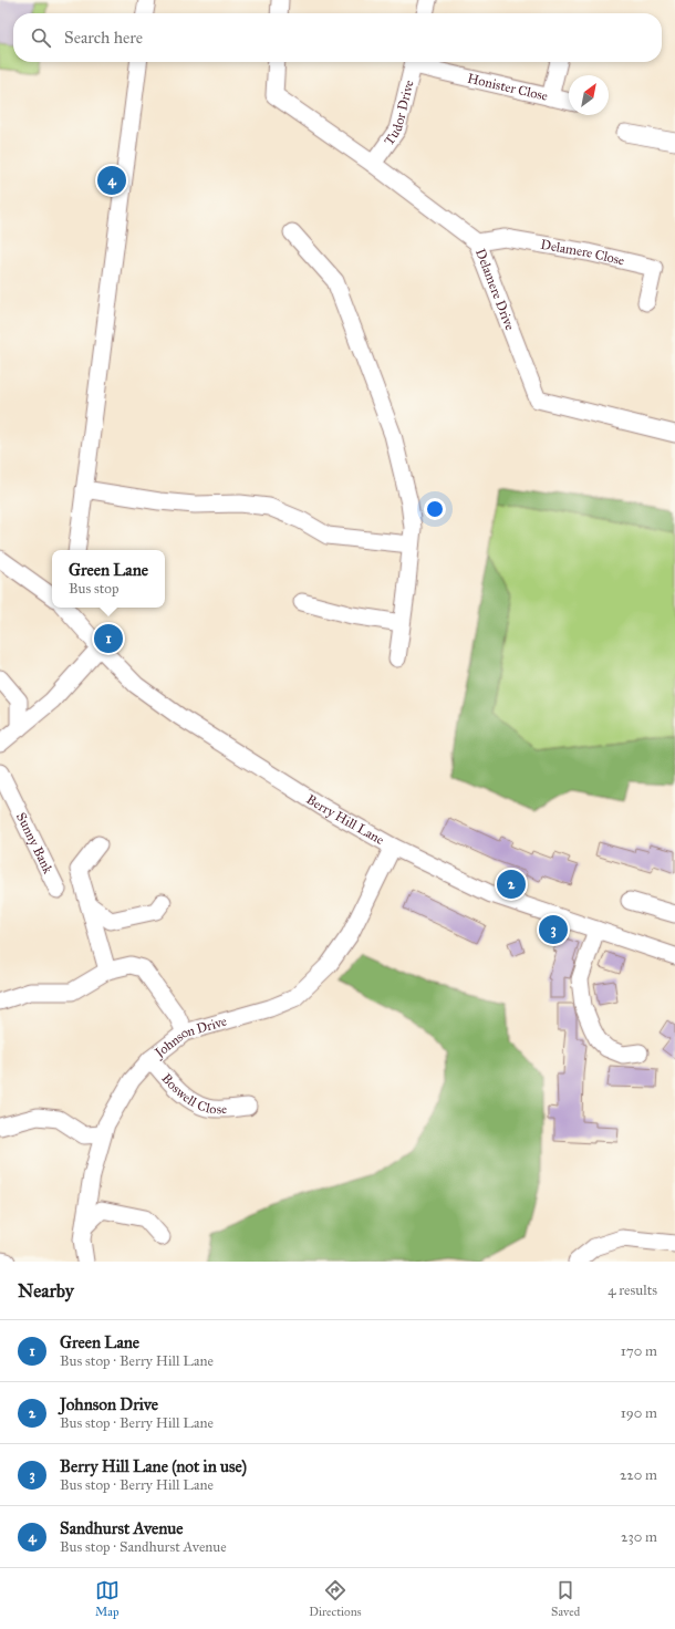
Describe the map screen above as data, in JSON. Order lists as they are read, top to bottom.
{
  "streets": {
    "street": [
      "Honister Close",
      "Tudor Drive",
      "Delamere Close",
      "Delamere Drive",
      "Berry Hill Lane",
      "Sunny Bank",
      "Johnson Drive",
      "Boswell Close"
    ]
  },
  "crossings": [
    ["Tudor Drive", "Delamere Drive"],
    ["Delamere Close", "Delamere Drive"],
    ["Berry Hill Lane", "Johnson Drive"],
    ["Johnson Drive", "Boswell Close"]
  ],
  "north": "top right",
  "page": {
    "search": "Search here",
    "pins": [
      "4",
      "1",
      "2",
      "3"
    ],
    "popup": ["Green Lane", "Bus stop"],
    "heading": ["Nearby", "4 results"],
    "list": [
      {
        "mark": "1",
        "name": "Green Lane",
        "note": "Bus stop · Berry Hill Lane",
        "value": "170 m"
      },
      {
        "mark": "2",
        "name": "Johnson Drive",
        "note": "Bus stop · Berry Hill Lane",
        "value": "190 m"
      },
      {
        "mark": "3",
        "name": "Berry Hill Lane (not in use)",
        "note": "Bus stop · Berry Hill Lane",
        "value": "220 m"
      },
      {
        "mark": "4",
        "name": "Sandhurst Avenue",
        "note": "Bus stop · Sandhurst Avenue",
        "value": "230 m"
      }
    ],
    "nav": ["Map", "Directions", "Saved"]
  }
}
